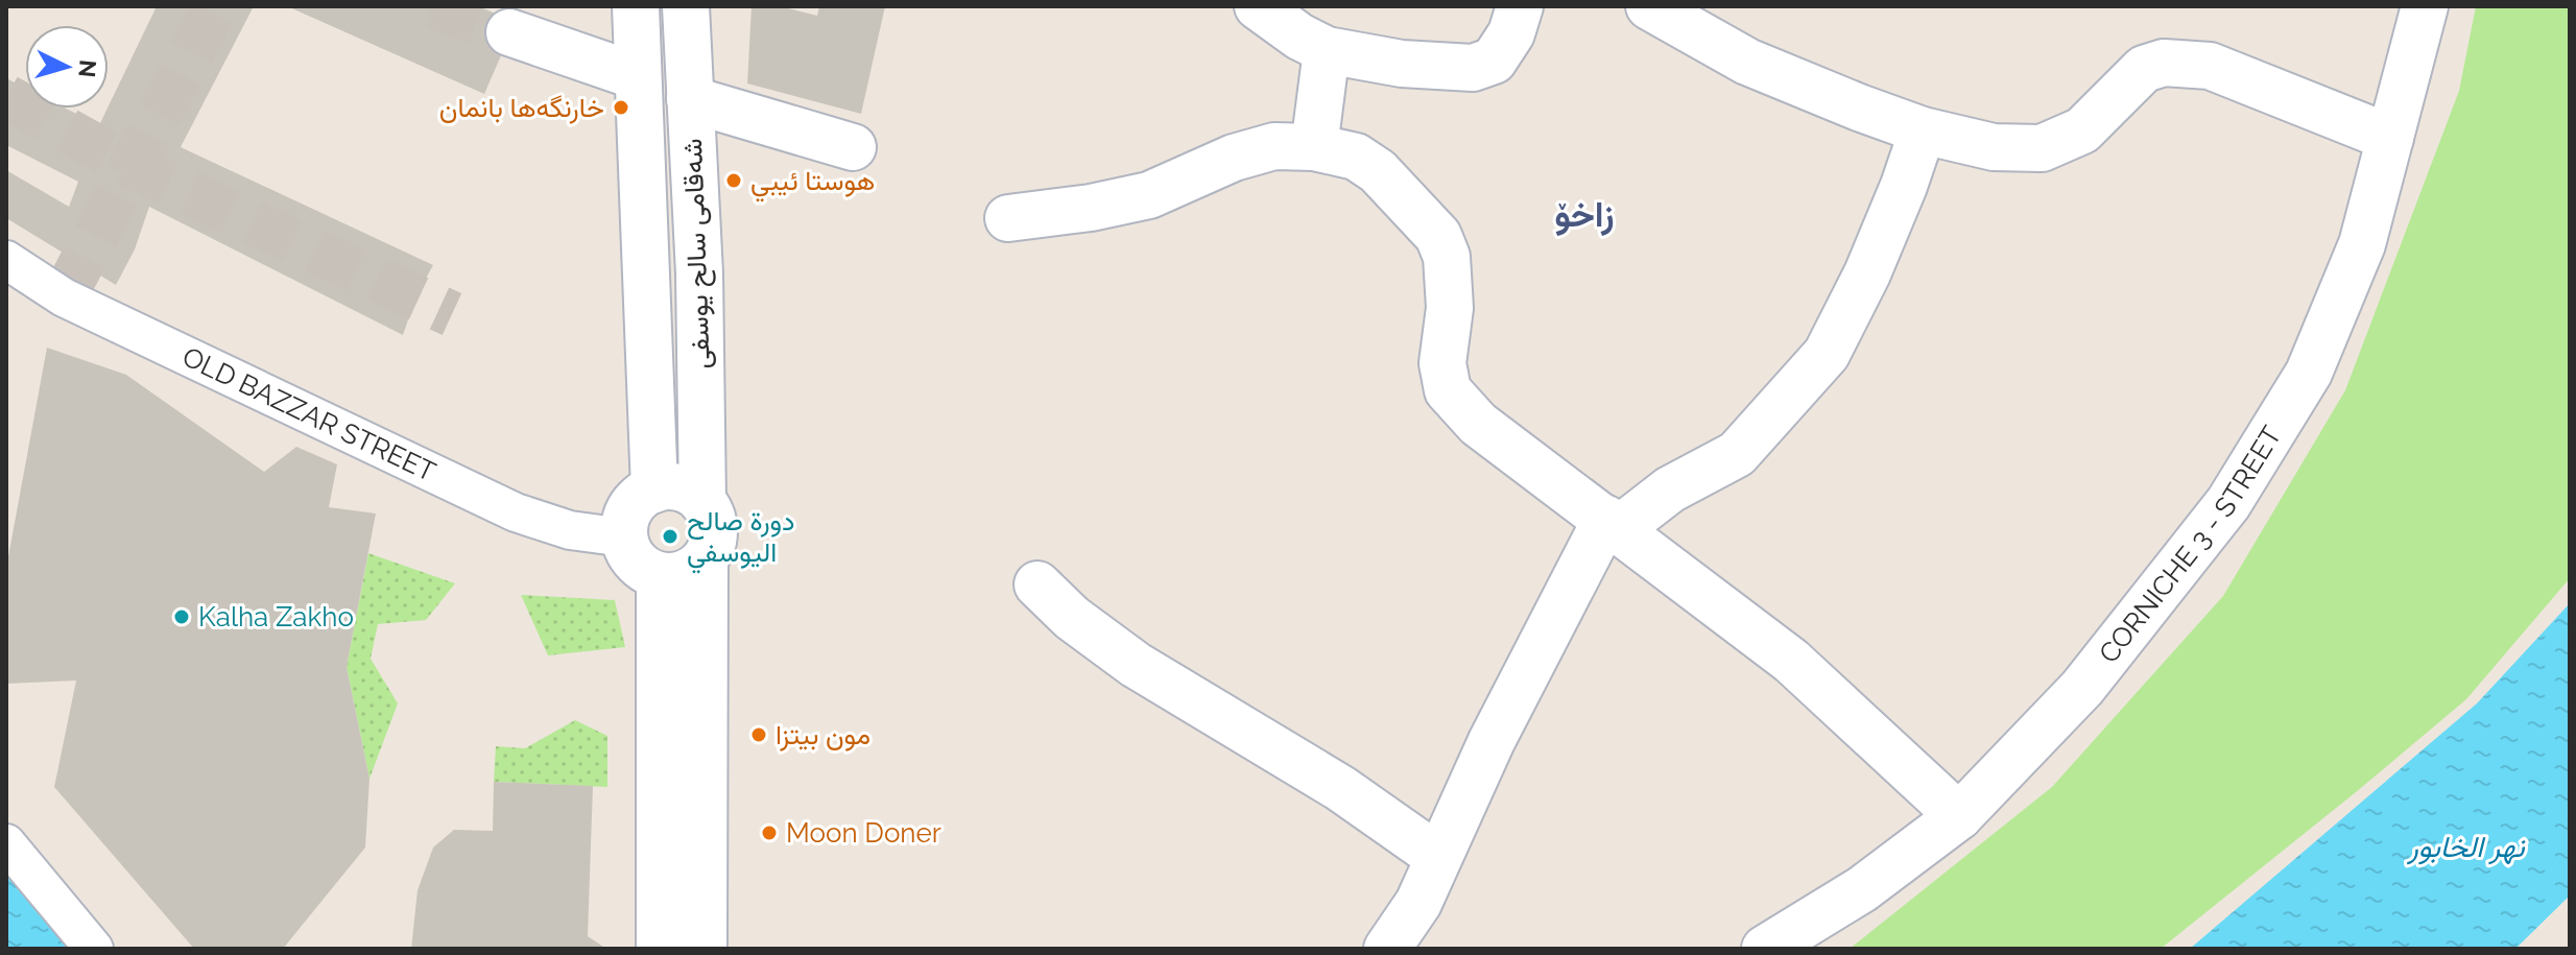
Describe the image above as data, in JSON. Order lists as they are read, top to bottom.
{
  "streets": {
    "street": ["شەقامی سالح یوسفی", "OLD BAZZAR STREET", "CORNICHE 3 - STREET"]
  },
  "crossings": [
    ["شەقامی سالح یوسفی", "OLD BAZZAR STREET"]
  ],
  "districts": ["زاخۆ"],
  "water": ["نهر الخابور"],
  "places": [
    "خارنگەها بانمان",
    "هوستا ئيبي",
    "دورة صالح اليوسفي",
    "Kalha Zakho",
    "مون بيتزا",
    "Moon Doner"
  ],
  "north": "right"
}
